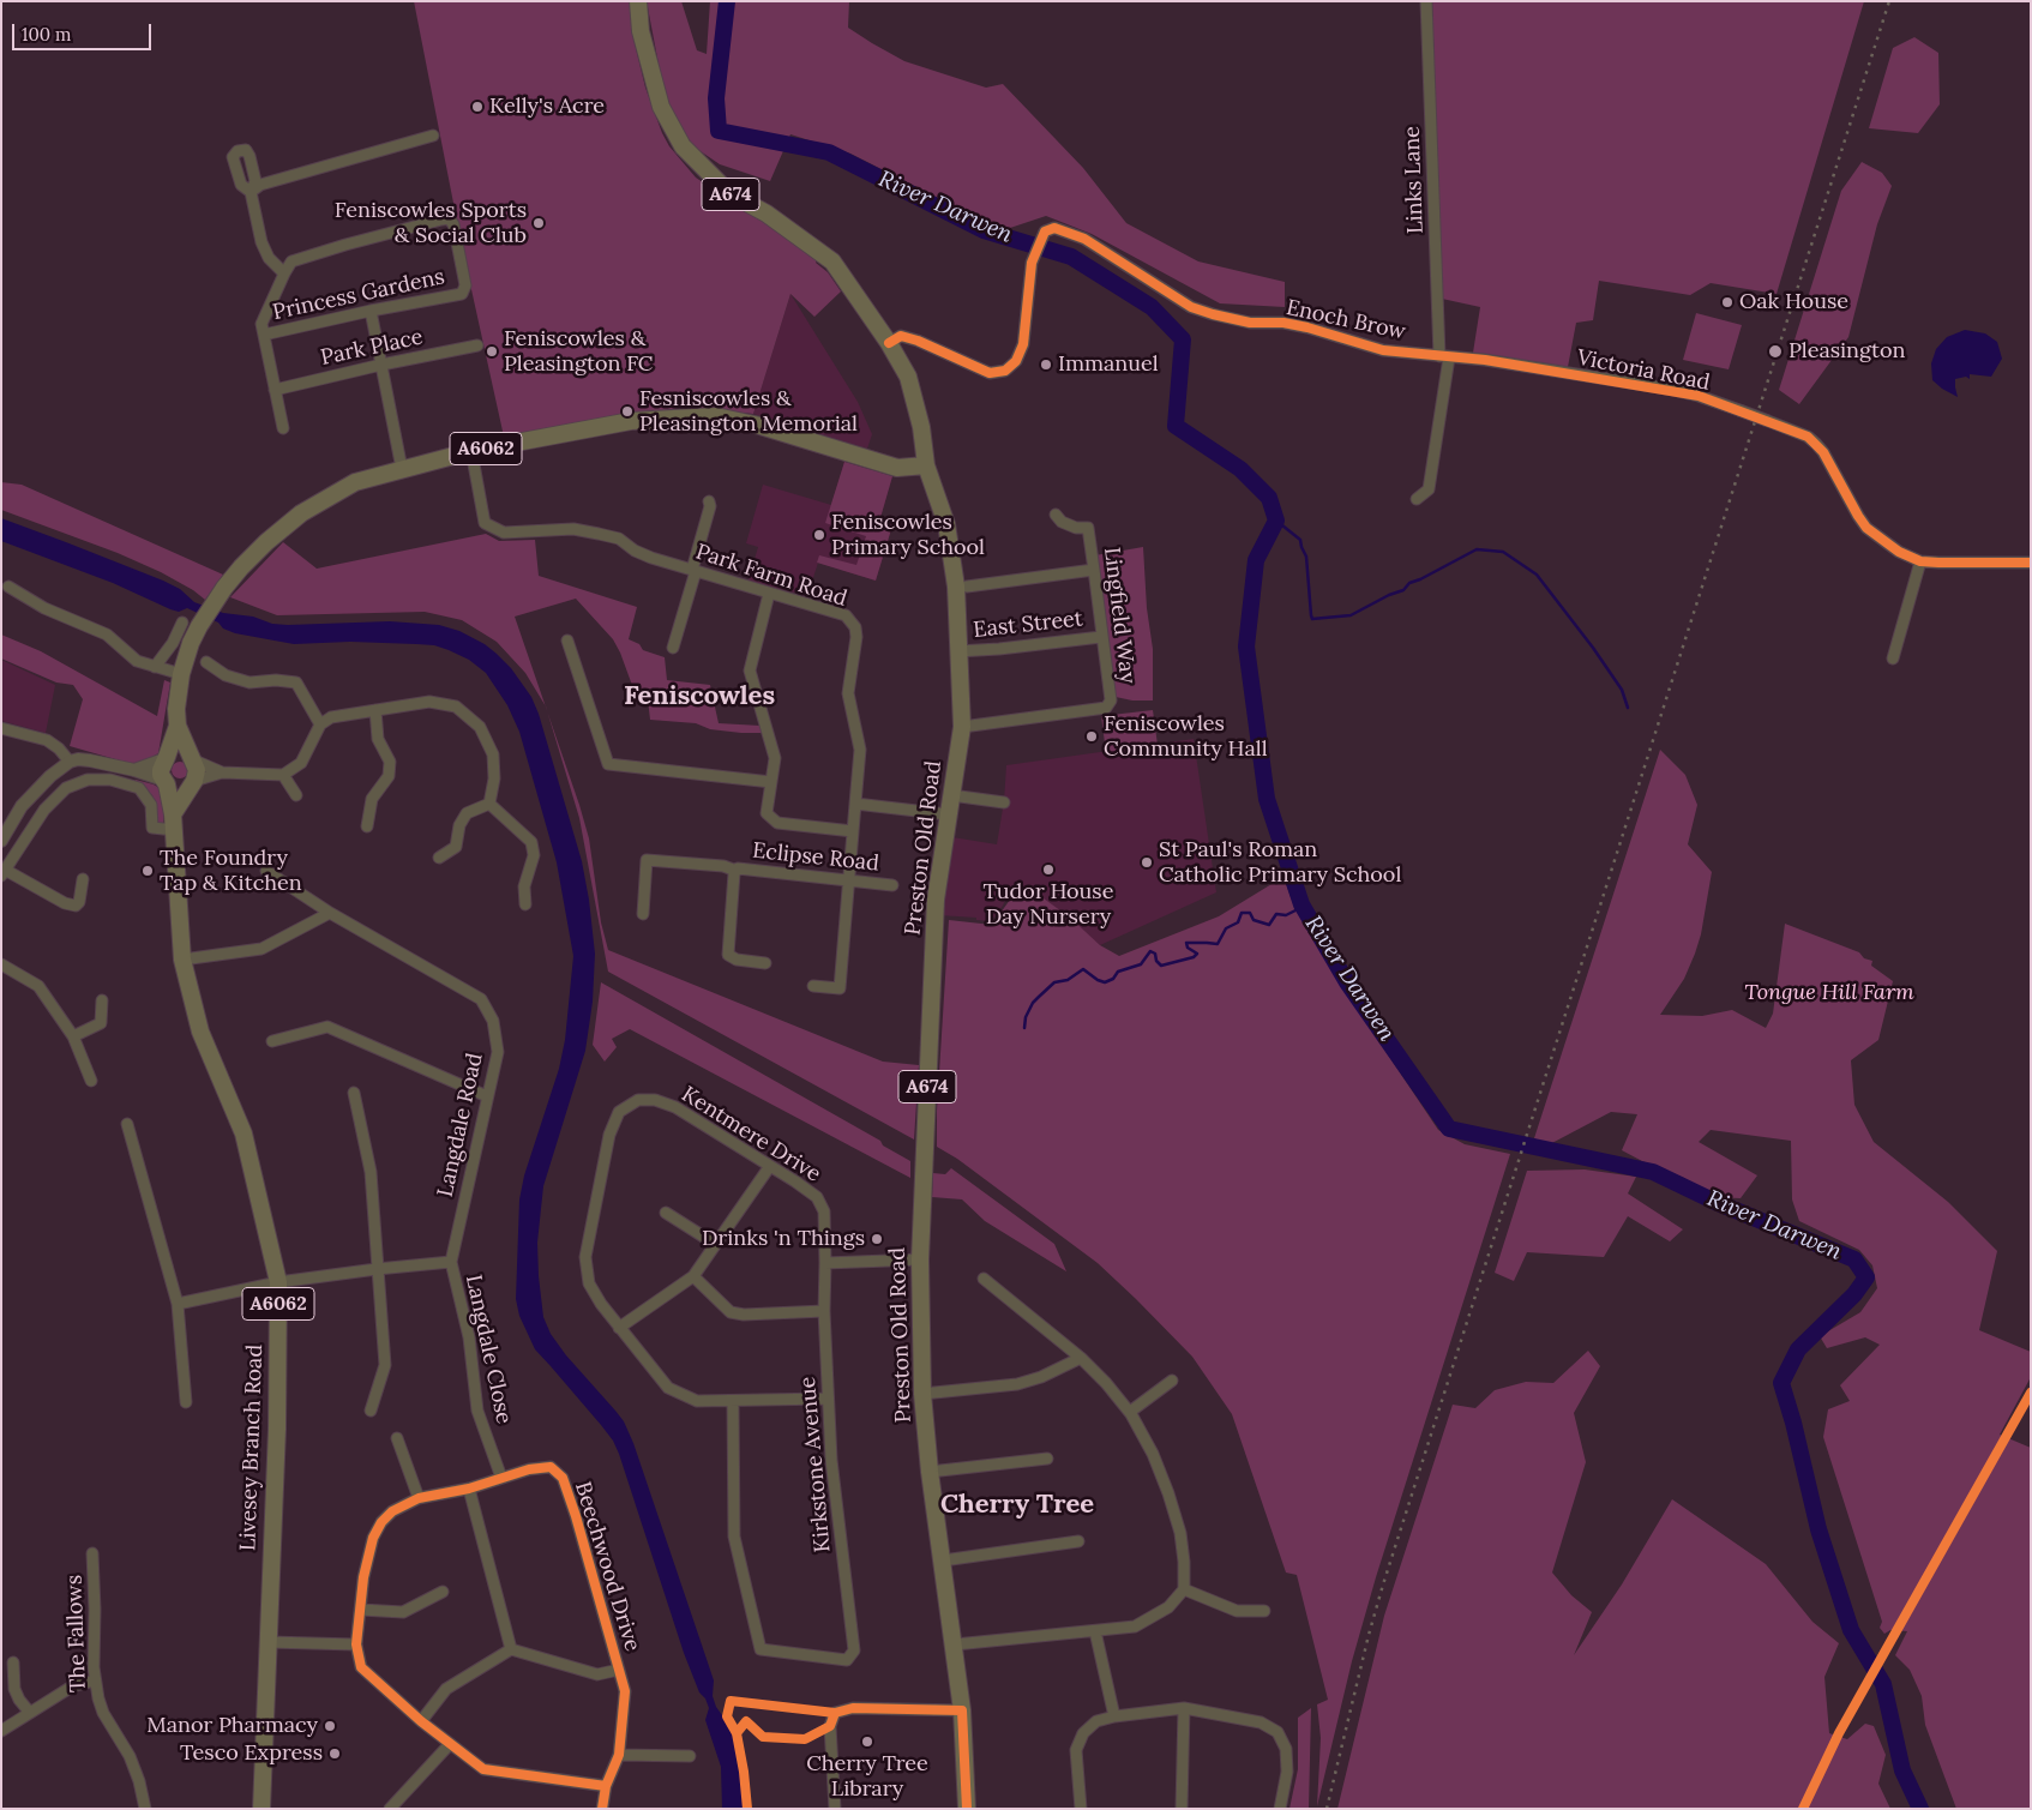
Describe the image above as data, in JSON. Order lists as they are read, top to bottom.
{
  "streets": {
    "main road": [
      "A674",
      "A6062",
      "Preston Old Road",
      "Livesey Branch Road"
    ],
    "street": [
      "Links Lane",
      "Princess Gardens",
      "Enoch Brow",
      "Park Place",
      "Victoria Road",
      "Park Farm Road",
      "Lingfield Way",
      "East Street",
      "Eclipse Road",
      "Langdale Road",
      "Kentmere Drive",
      "Langdale Close",
      "Kirkstone Avenue",
      "Beechwood Drive",
      "The Fallows"
    ]
  },
  "crossings": [
    ["Links Lane", "Enoch Brow"],
    ["Princess Gardens", "Park Place"],
    ["Enoch Brow", "Victoria Road"],
    ["Enoch Brow", "Preston Old Road"],
    ["Park Farm Road", "Eclipse Road"],
    ["Park Farm Road", "Livesey Branch Road"],
    ["Lingfield Way", "East Street"],
    ["Lingfield Way", "Preston Old Road"],
    ["East Street", "Preston Old Road"],
    ["Preston Old Road", "Livesey Branch Road"],
    ["Langdale Road", "Langdale Close"],
    ["Kentmere Drive", "Kirkstone Avenue"],
    ["Langdale Close", "Beechwood Drive"]
  ],
  "districts": ["Feniscowles", "Cherry Tree"],
  "water": ["River Darwen"],
  "parks": ["Tongue Hill Farm"],
  "places": [
    "Kelly's Acre",
    "Feniscowles Sports & Social Club",
    "Oak House",
    "Feniscowles & Pleasington FC",
    "Pleasington",
    "Immanuel",
    "Fesniscowles & Pleasington Memorial",
    "Feniscowles Primary School",
    "Feniscowles Community Hall",
    "St Paul's Roman Catholic Primary School",
    "Tudor House Day Nursery",
    "The Foundry Tap & Kitchen",
    "Drinks 'n Things",
    "Manor Pharmacy",
    "Cherry Tree Library",
    "Tesco Express"
  ],
  "scale_bar": "100 m"
}
